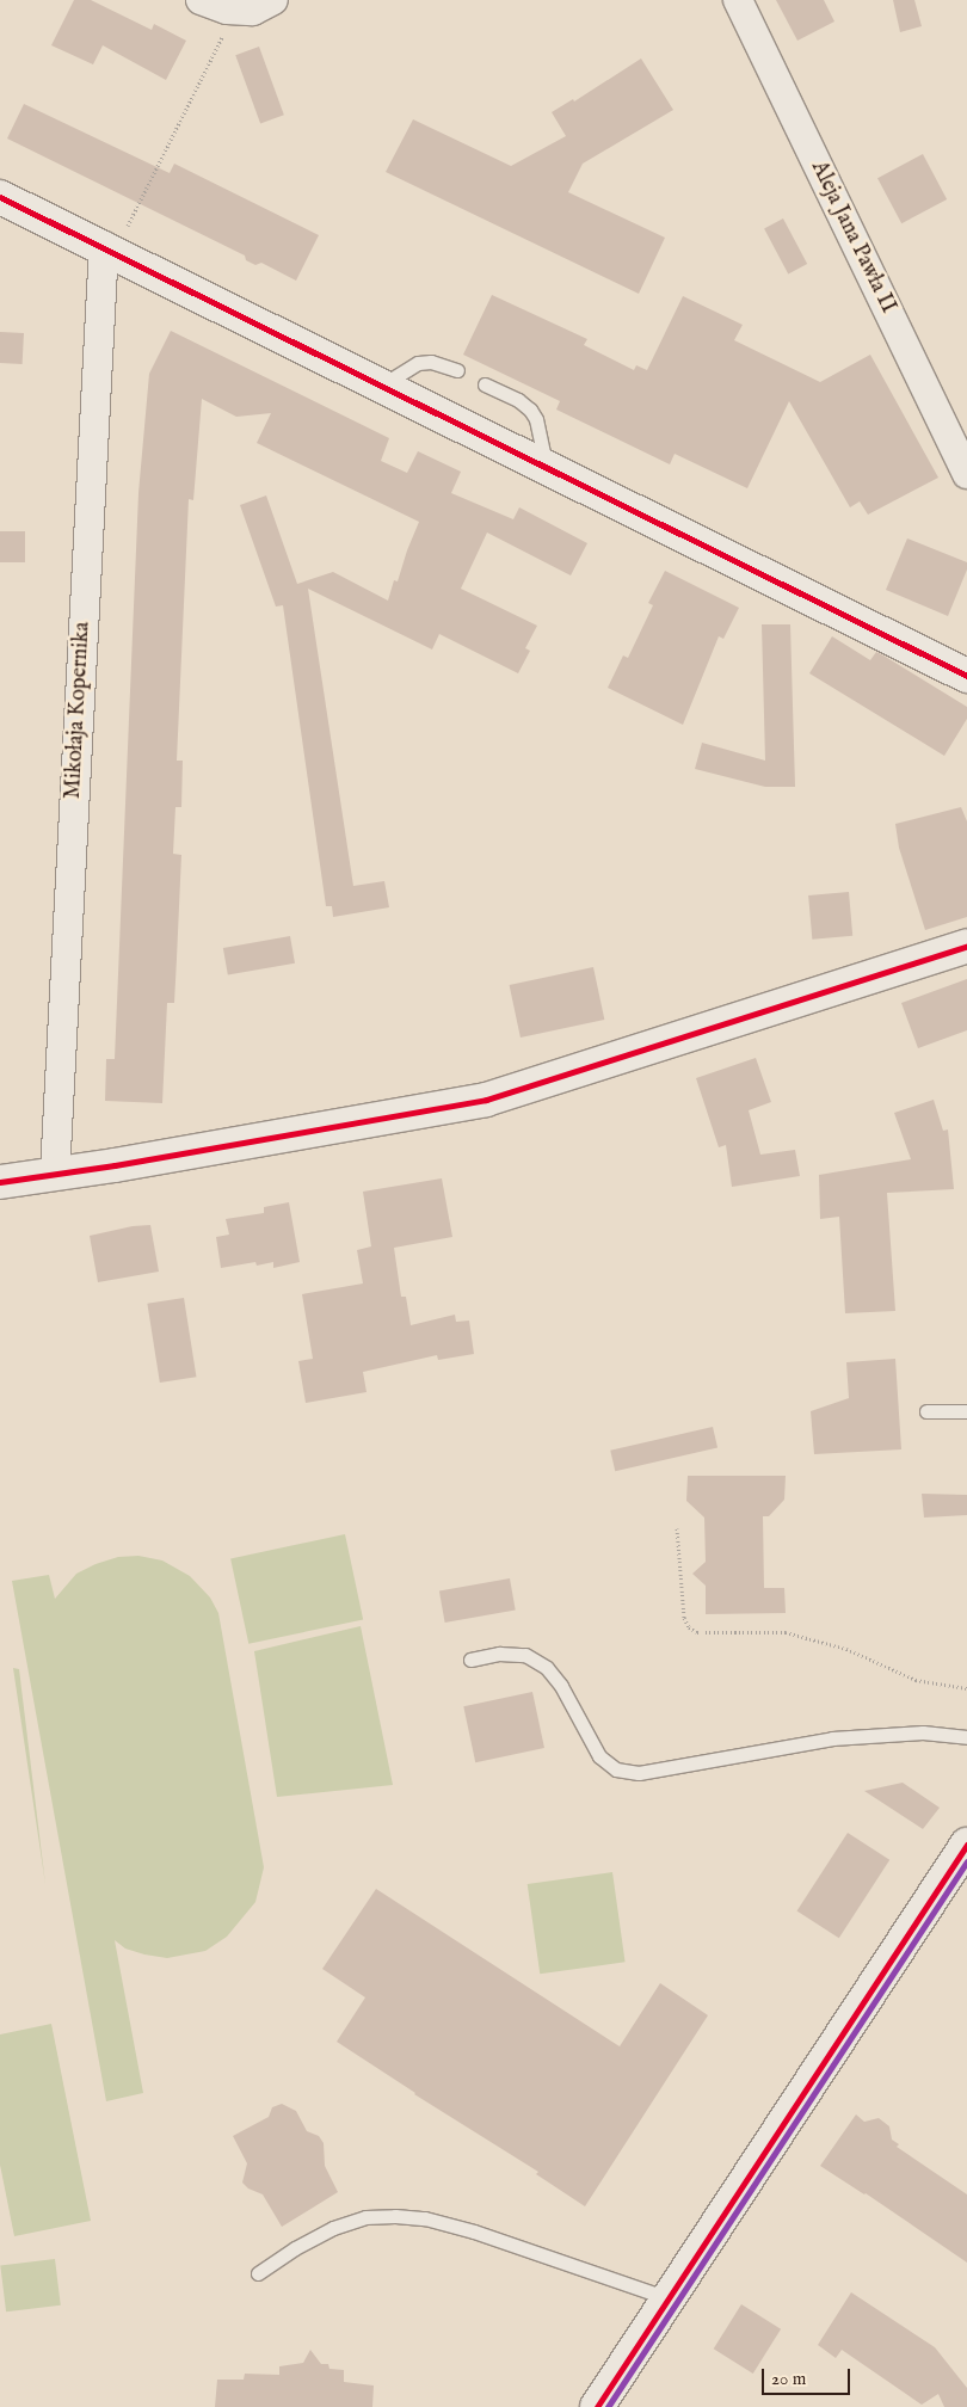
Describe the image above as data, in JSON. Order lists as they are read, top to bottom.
{
  "streets": {
    "street": ["Aleja Jana Pawła II", "Mikołaja Kopernika"]
  },
  "scale_bar": "20 m"
}
